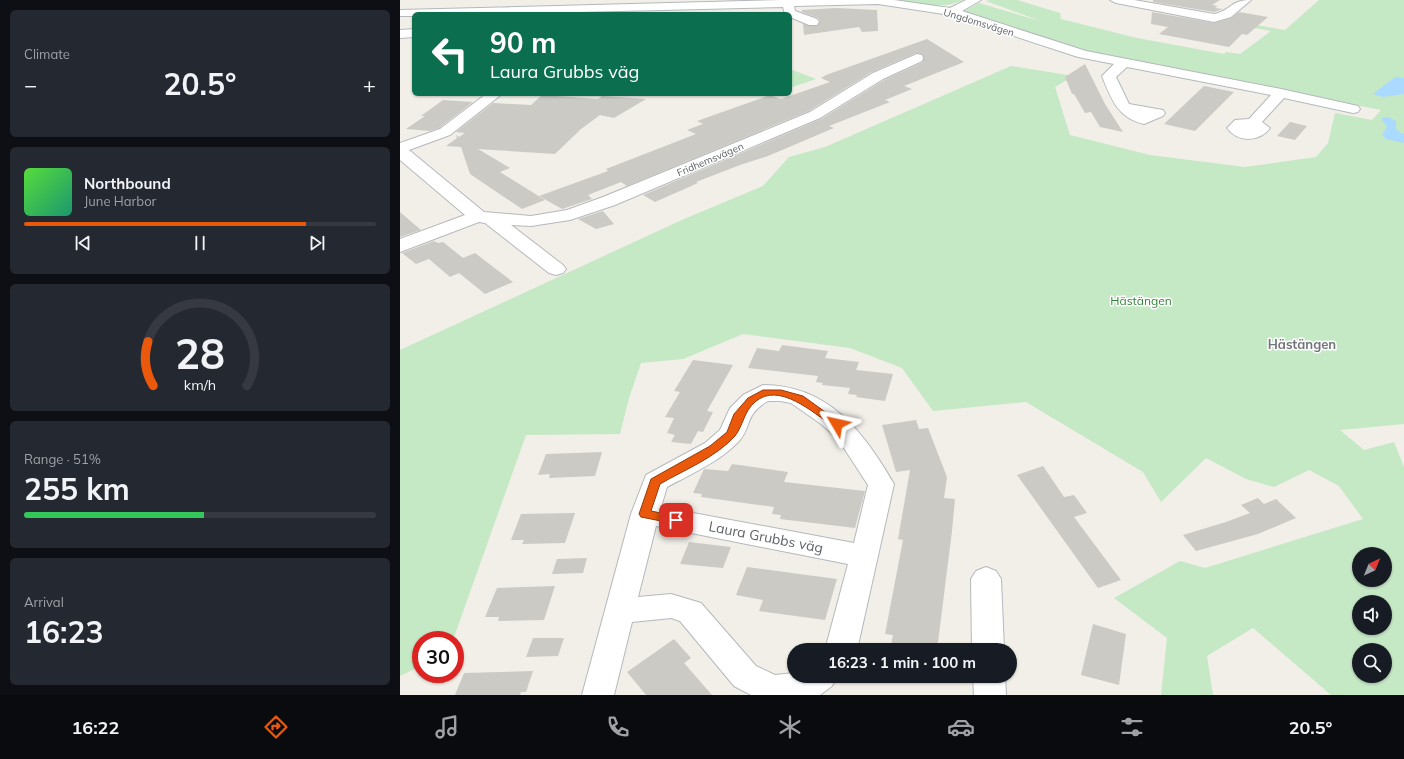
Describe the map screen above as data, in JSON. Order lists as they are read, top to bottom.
{
  "streets": {
    "street": ["Ungdomsvägen", "Fridhemsvägen", "Laura Grubbs väg"]
  },
  "districts": ["Hästängen"],
  "parks": ["Hästängen"],
  "north": "top right",
  "page": {
    "tile": [
      "Climate",
      ["Range · 51%", "255 km"],
      ["Arrival", "16:23"]
    ],
    "turn": ["90 m", "Laura Grubbs väg"],
    "heat": ["−", "20.5°", "+"],
    "song": ["Northbound", "June Harbor"],
    "limit": "30",
    "trip": "16:23 · 1 min · 100 m",
    "tabs": ["16:22", "20.5°"],
    "gauge": ["28", "km/h"]
  }
}
